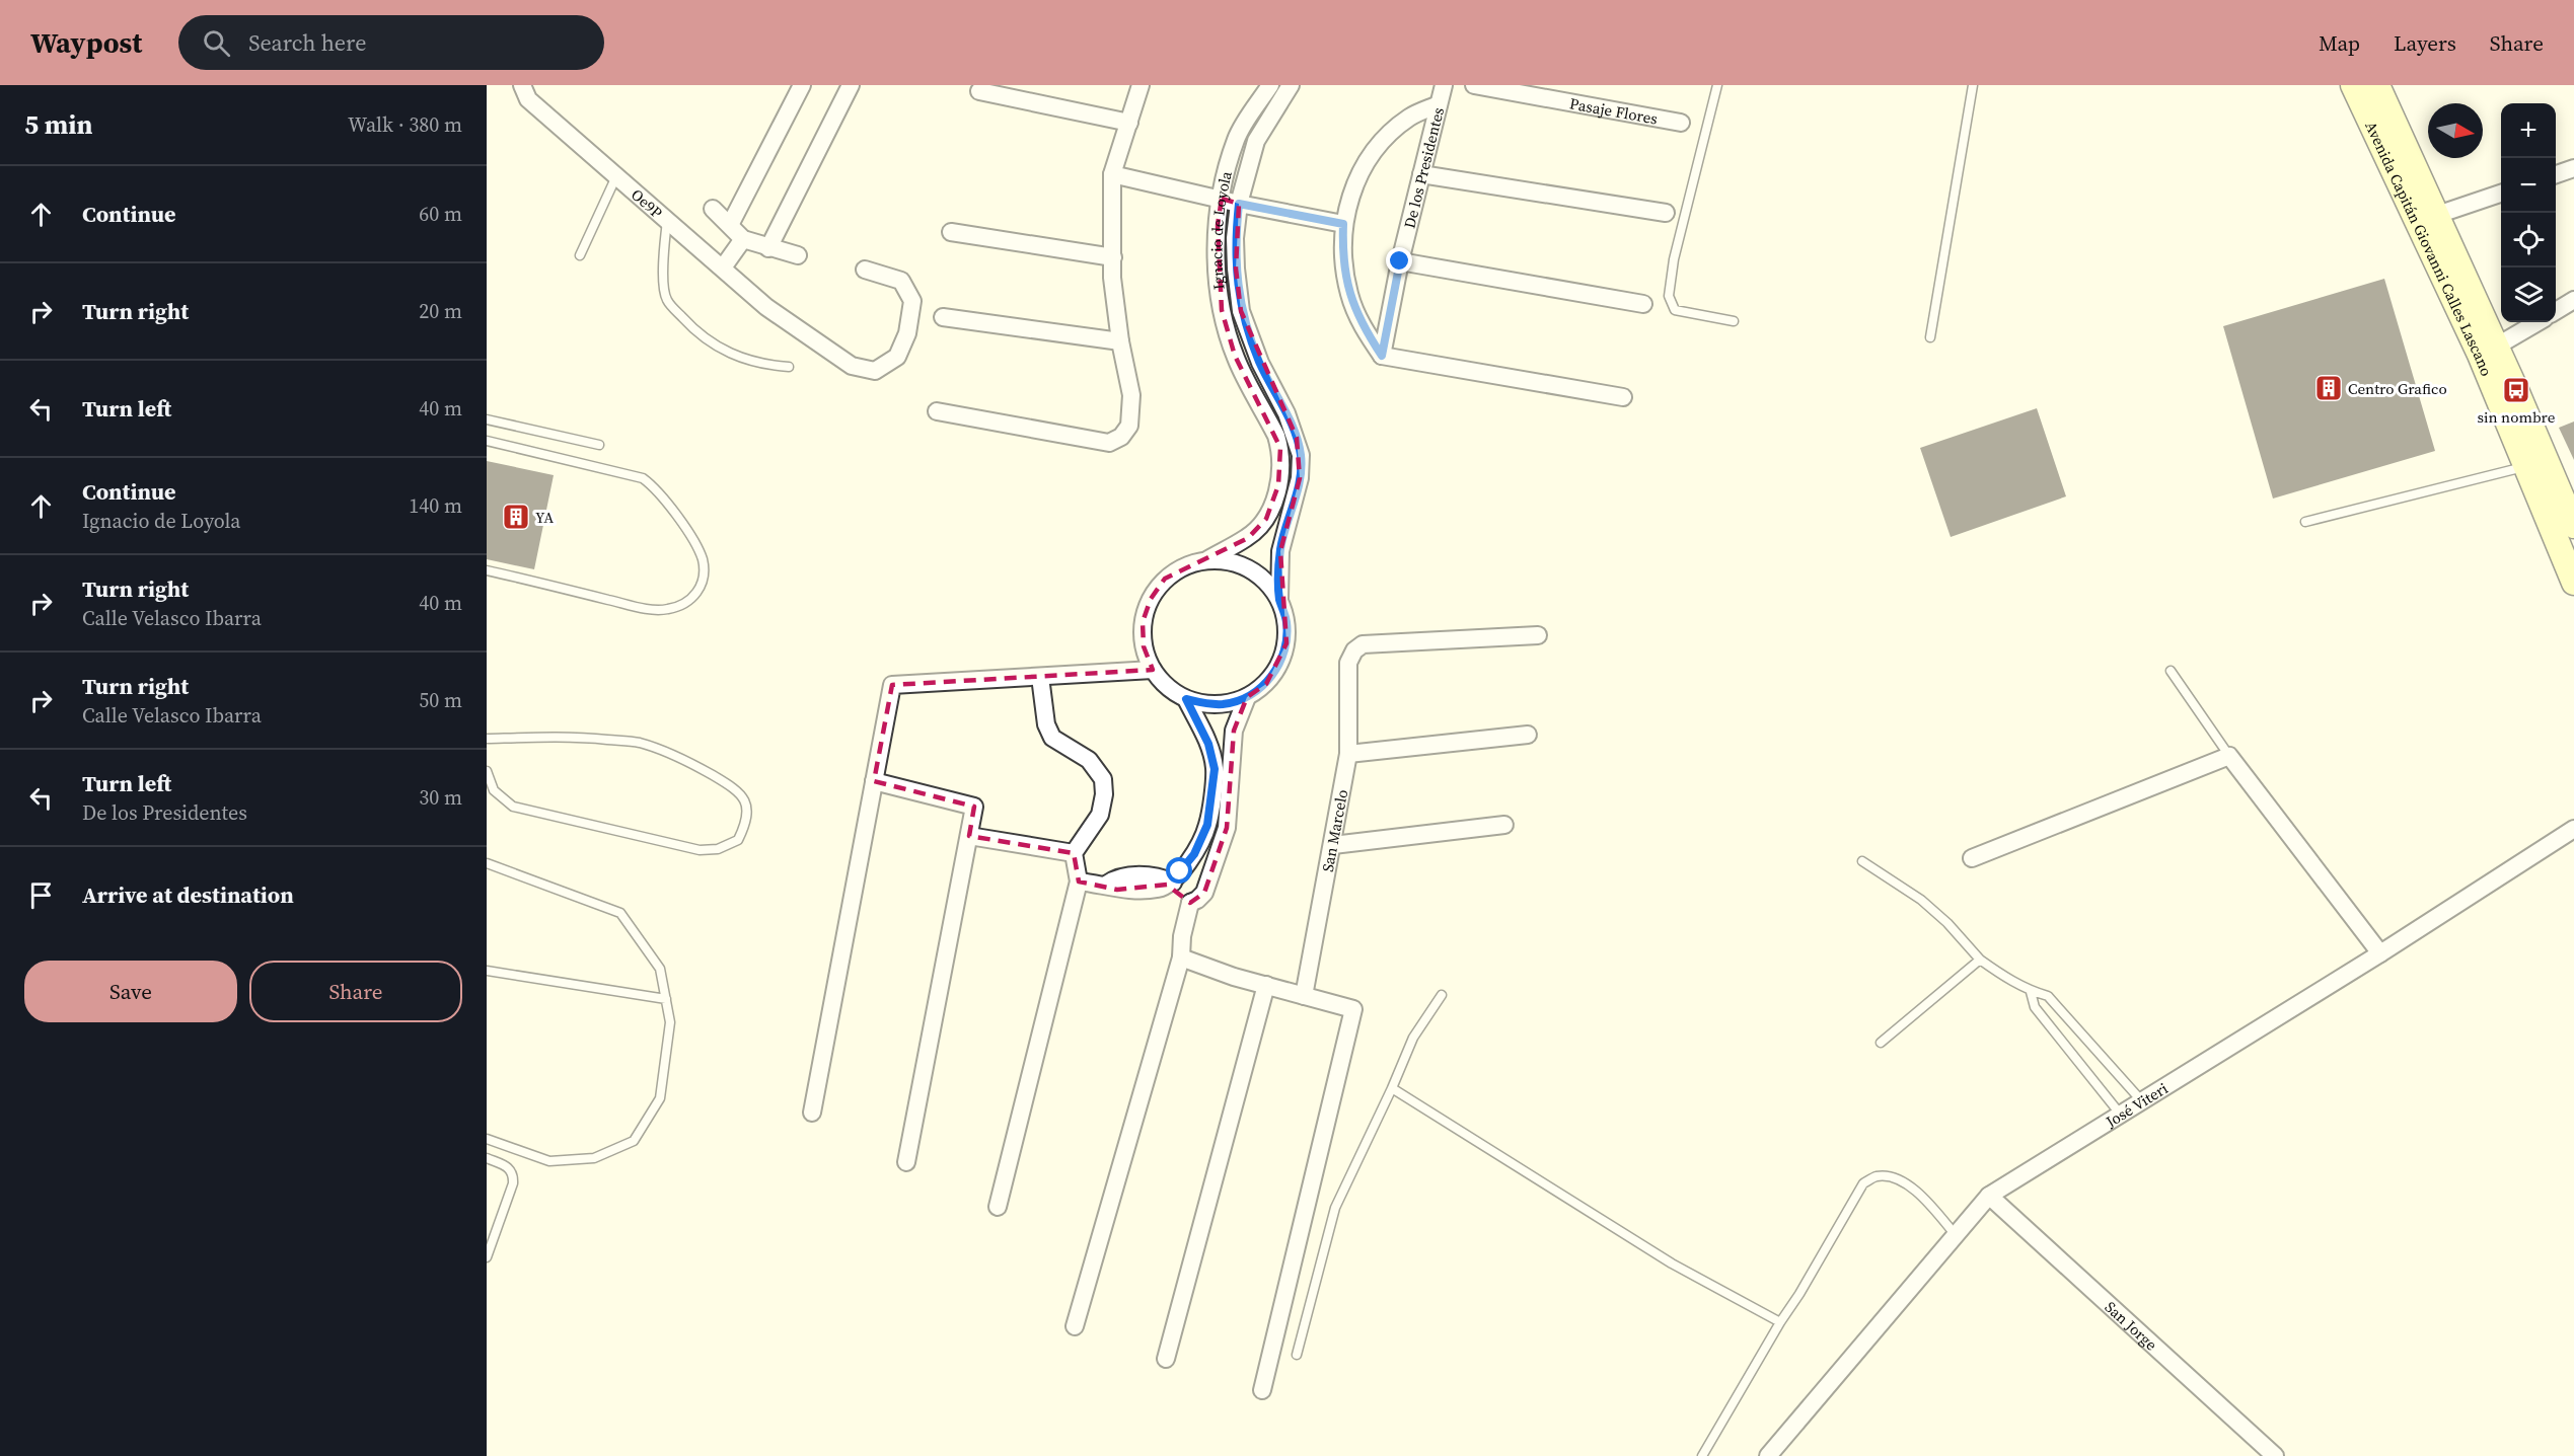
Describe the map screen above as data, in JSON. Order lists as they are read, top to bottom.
{
  "streets": {
    "main road": ["Avenida Capitán Giovanni Calles Lascano"],
    "street": [
      "Pasaje Flores",
      "De los Presidentes",
      "Oe9P",
      "Ignacio de Loyola",
      "San Marcelo",
      "José Viteri",
      "San Jorge"
    ]
  },
  "crossings": [
    ["José Viteri", "San Jorge"]
  ],
  "places": {
    "building": ["Centro Grafico", "YA"],
    "bus stop": ["sin nombre"]
  },
  "north": "right",
  "page": {
    "header": "Waypost",
    "search": "Search here",
    "nav": ["Map", "Layers", "Share"],
    "heading": ["5 min", "Walk · 380 m"],
    "map_buttons": ["+", "−"],
    "list": [
      ["Continue", "60 m"],
      ["Turn right", "20 m"],
      ["Turn left", "40 m"],
      ["Continue", "Ignacio de Loyola", "140 m"],
      ["Turn right", "Calle Velasco Ibarra", "40 m"],
      ["Turn right", "Calle Velasco Ibarra", "50 m"],
      ["Turn left", "De los Presidentes", "30 m"],
      "Arrive at destination"
    ],
    "buttons": ["Save", "Share"]
  }
}
